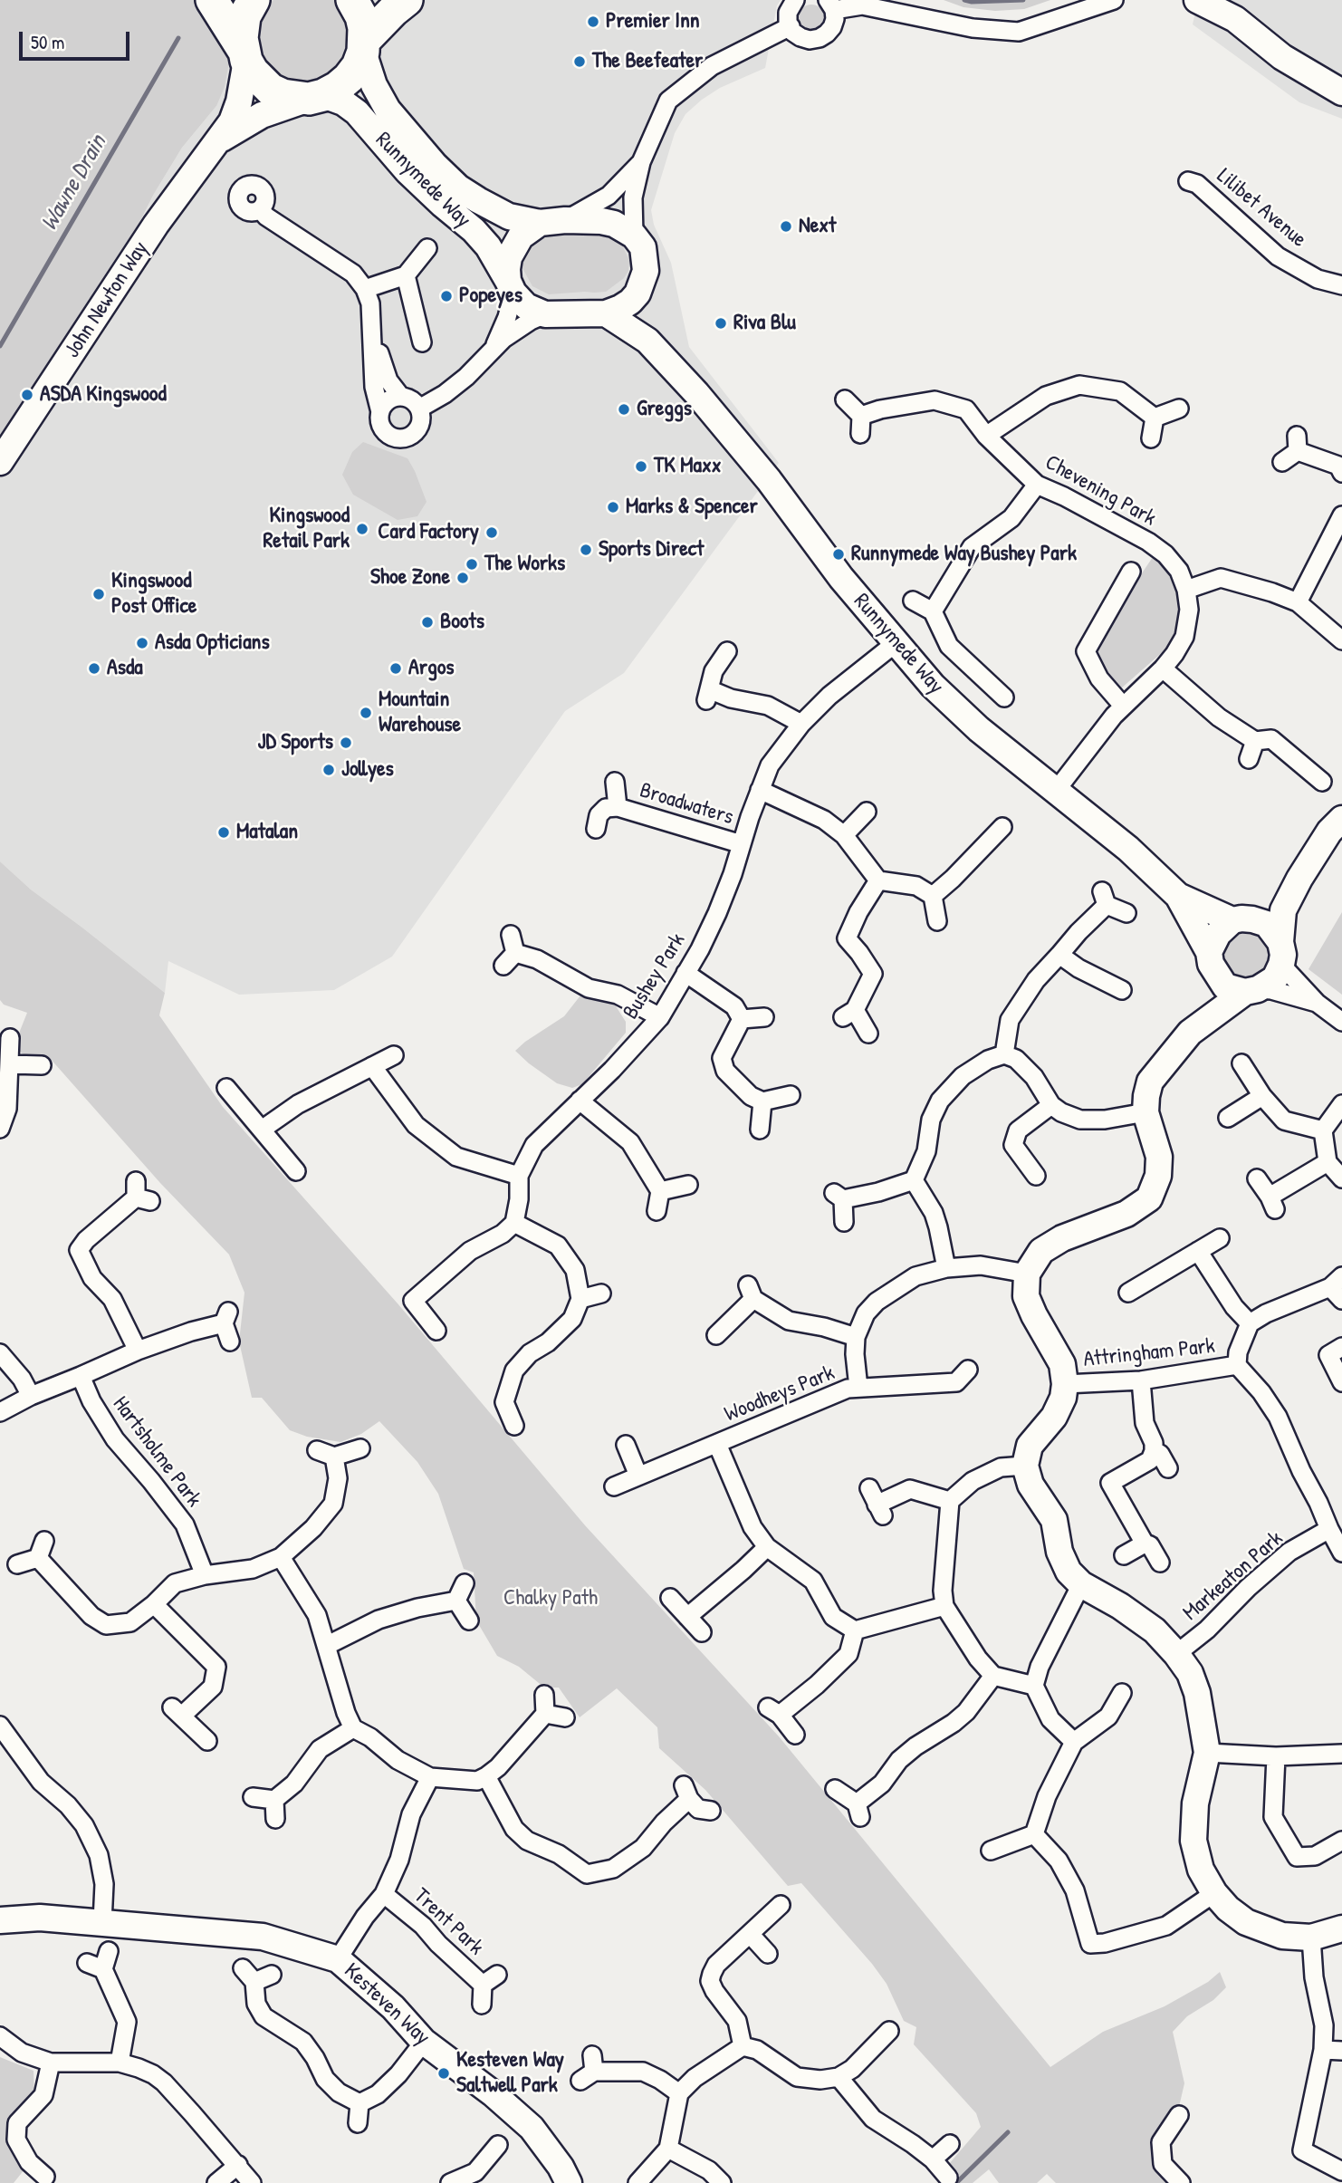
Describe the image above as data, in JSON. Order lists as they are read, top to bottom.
{
  "streets": {
    "street": [
      "Runnymede Way",
      "Lilibet Avenue",
      "John Newton Way",
      "Chevening Park",
      "Broadwaters",
      "Bushey Park",
      "Attringham Park",
      "Woodheys Park",
      "Hartsholme Park",
      "Markeaton Park",
      "Trent Park",
      "Kesteven Way"
    ]
  },
  "crossings": [
    ["Runnymede Way", "John Newton Way"],
    ["Runnymede Way", "Chevening Park"],
    ["Runnymede Way", "Bushey Park"],
    ["Broadwaters", "Bushey Park"],
    ["Attringham Park", "Markeaton Park"]
  ],
  "water": ["Wawne Drain"],
  "parks": ["Chalky Path"],
  "places": [
    "Premier Inn",
    "The Beefeater",
    "Next",
    "Popeyes",
    "Riva Blu",
    "ASDA Kingswood",
    "Greggs",
    "TK Maxx",
    "Marks & Spencer",
    "Kingswood Retail Park",
    "Card Factory",
    "Sports Direct",
    "Runnymede Way Bushey Park",
    "The Works",
    "Shoe Zone",
    "Kingswood Post Office",
    "Boots",
    "Asda Opticians",
    "Asda",
    "Argos",
    "Mountain Warehouse",
    "JD Sports",
    "Jollyes",
    "Matalan",
    "Kesteven Way Saltwell Park"
  ],
  "scale_bar": "50 m"
}
